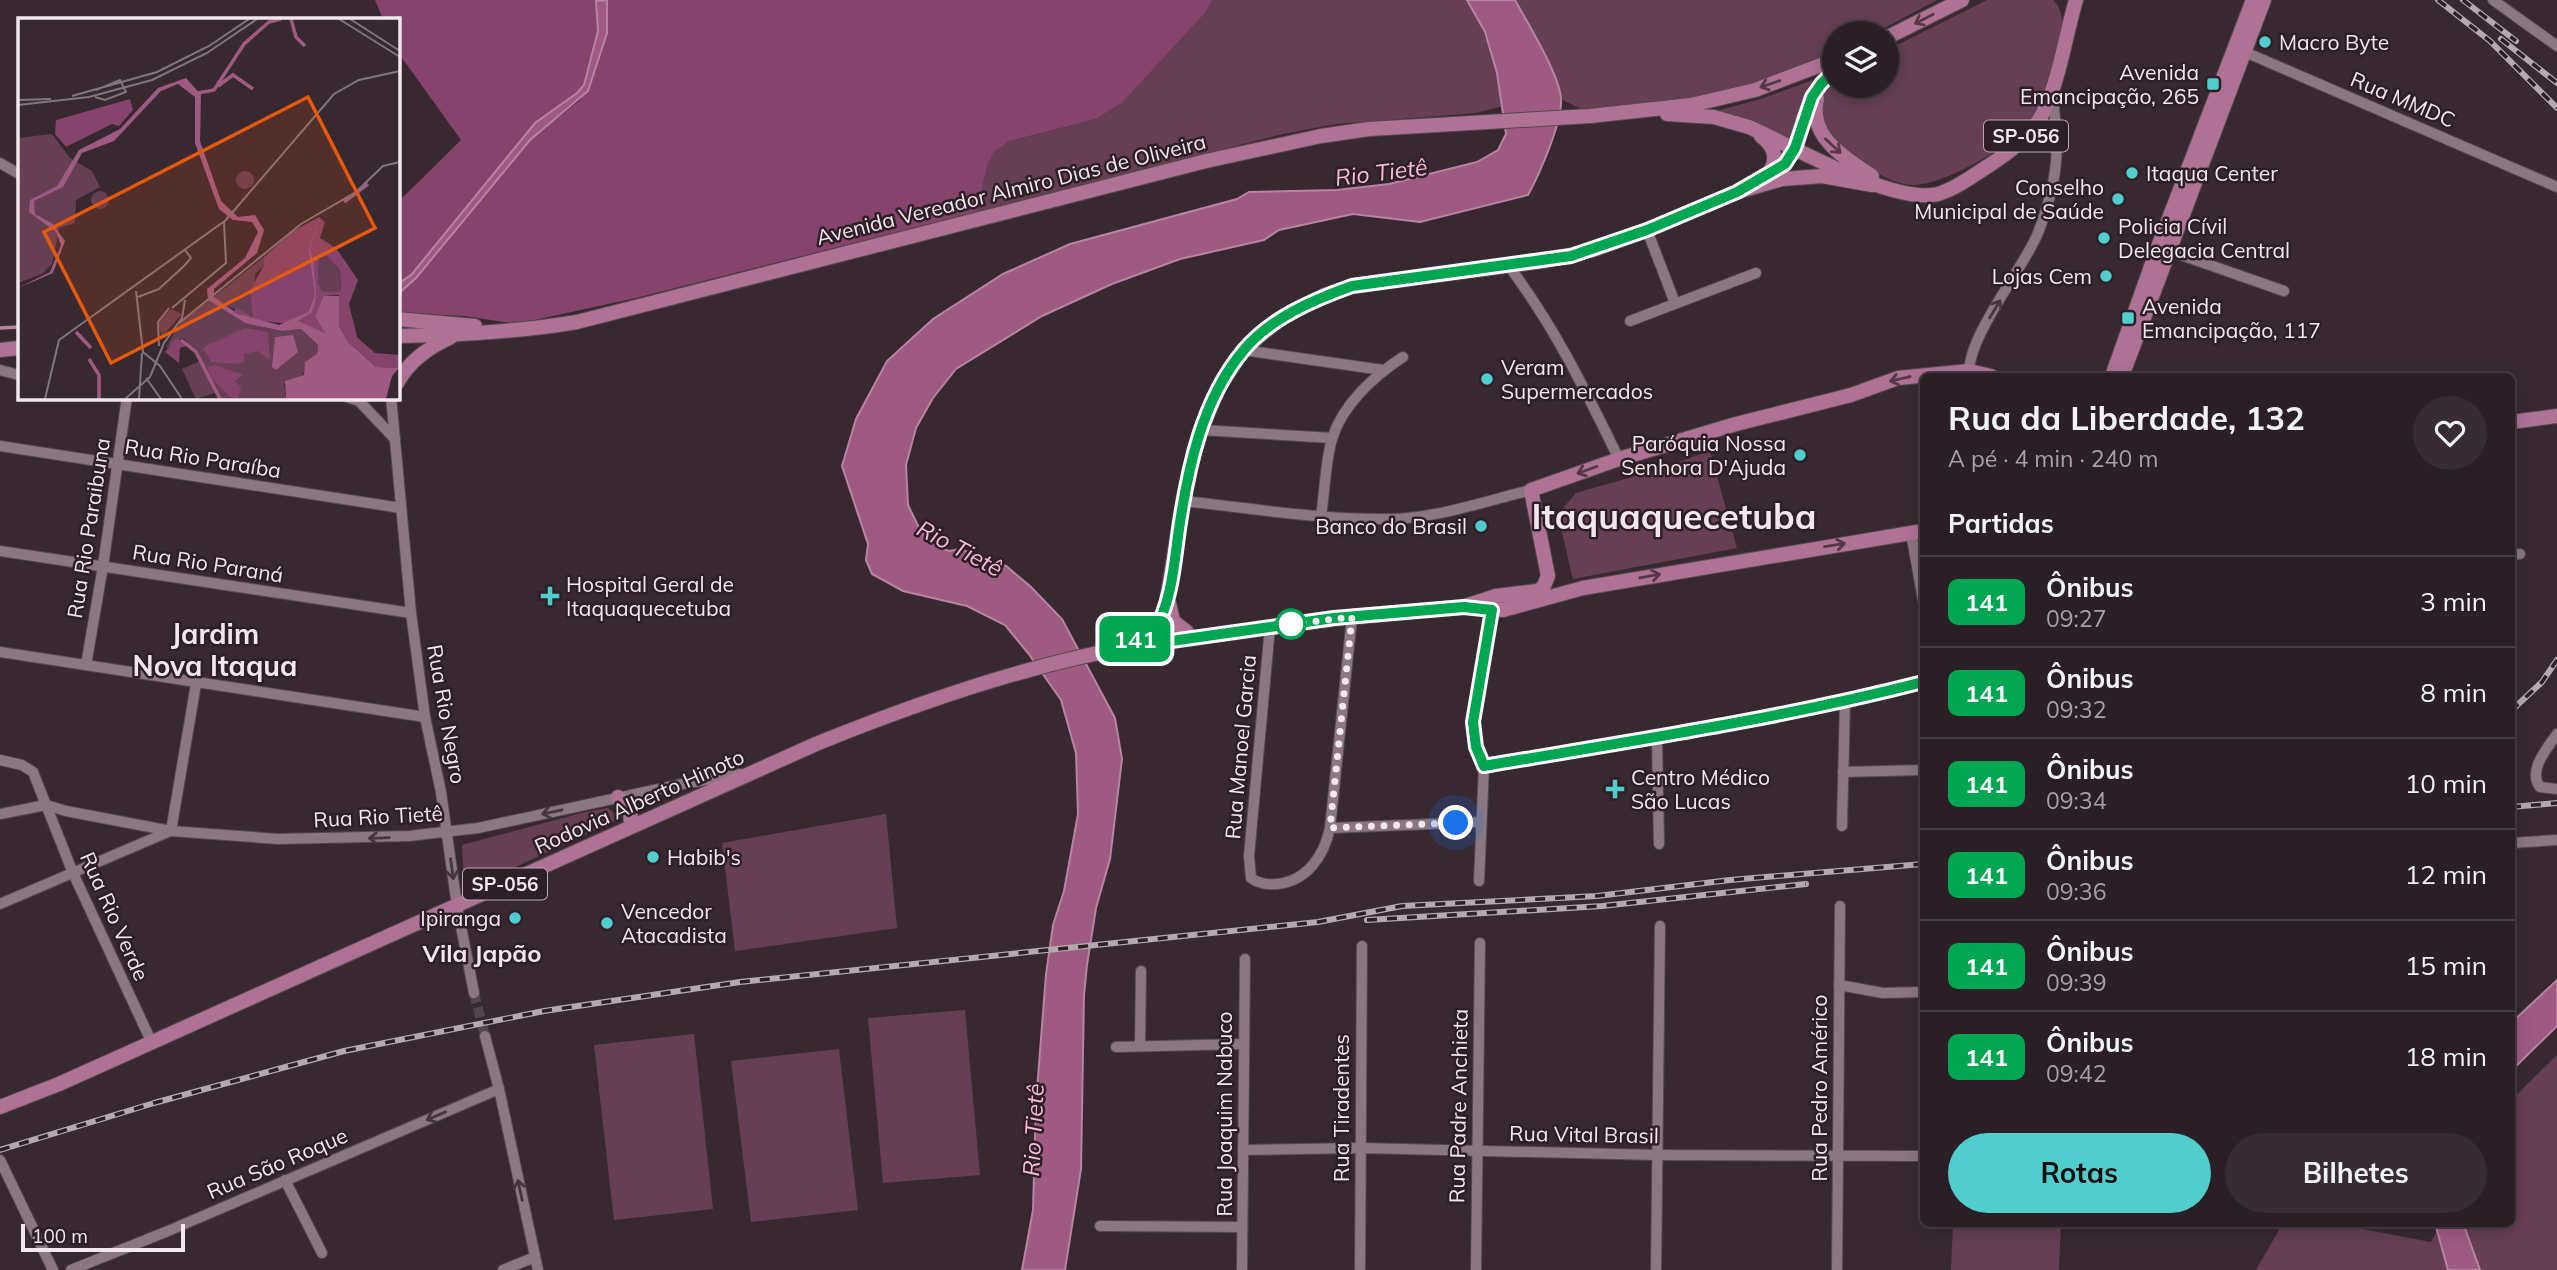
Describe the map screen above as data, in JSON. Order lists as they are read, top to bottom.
{
  "streets": {
    "main road": ["SP-056", "Avenida Vereador Almiro Dias de Oliveira", "Rodovia Alberto Hinoto"],
    "street": [
      "Rua MMDC",
      "Rua Rio Paraíba",
      "Rua Rio Paraibuna",
      "Rua Rio Paraná",
      "Rua Rio Negro",
      "Rua Manoel Garcia",
      "Rua Rio Tietê",
      "Rua Rio Verde",
      "Rua Pedro Américo",
      "Rua Padre Anchieta",
      "Rua Tiradentes",
      "Rua Joaquim Nabuco",
      "Rua Vital Brasil",
      "Rua São Roque"
    ]
  },
  "crossings": [
    ["SP-056", "Avenida Vereador Almiro Dias de Oliveira"],
    ["SP-056", "Rodovia Alberto Hinoto"],
    ["Rua Rio Paraíba", "Rua Rio Paraibuna"],
    ["Rua Rio Paraíba", "Rua Rio Negro"],
    ["Rua Rio Paraibuna", "Rua Rio Paraná"],
    ["Rua Rio Paraná", "Rua Rio Negro"],
    ["Rua Rio Negro", "Rodovia Alberto Hinoto"],
    ["Rua Rio Negro", "Rua Rio Tietê"],
    ["Rodovia Alberto Hinoto", "Rua Rio Tietê"],
    ["Rodovia Alberto Hinoto", "Rua Rio Verde"],
    ["Rua Rio Tietê", "Rua Rio Verde"],
    ["Rua Pedro Américo", "Rua Vital Brasil"],
    ["Rua Padre Anchieta", "Rua Vital Brasil"],
    ["Rua Tiradentes", "Rua Vital Brasil"],
    ["Rua Joaquim Nabuco", "Rua Vital Brasil"]
  ],
  "one_way": ["Rua Rio Tietê", "Rua São Roque"],
  "districts": ["Itaquaquecetuba", "Jardim Nova Itaqua", "Vila Japão"],
  "water": ["Rio Tietê"],
  "places": {
    "other": [
      "Macro Byte",
      "Itaqua Center",
      "Conselho Municipal de Saúde",
      "Policia Cívil Delegacia Central",
      "Lojas Cem",
      "Veram Supermercados",
      "Paróquia Nossa Senhora D'Ajuda",
      "Banco do Brasil",
      "Habib's",
      "Ipiranga",
      "Vencedor Atacadista"
    ],
    "transit": ["Avenida Emancipação, 265", "Avenida Emancipação, 117"],
    "health": ["Hospital Geral de Itaquaquecetuba", "Centro Médico São Lucas"]
  },
  "lines": ["bus line 141"],
  "scale_bar": "100 m",
  "page": {
    "on_map": "141",
    "heading": [
      ["Rua da Liberdade, 132", "A pé · 4 min · 240 m"],
      "Partidas"
    ],
    "list": [
      {
        "mark": "141",
        "name": "Ônibus",
        "note": "09:27",
        "value": "3 min"
      },
      {
        "mark": "141",
        "name": "Ônibus",
        "note": "09:32",
        "value": "8 min"
      },
      {
        "mark": "141",
        "name": "Ônibus",
        "note": "09:34",
        "value": "10 min"
      },
      {
        "mark": "141",
        "name": "Ônibus",
        "note": "09:36",
        "value": "12 min"
      },
      {
        "mark": "141",
        "name": "Ônibus",
        "note": "09:39",
        "value": "15 min"
      },
      {
        "mark": "141",
        "name": "Ônibus",
        "note": "09:42",
        "value": "18 min"
      }
    ],
    "buttons": ["Rotas", "Bilhetes"],
    "scale": "100 m"
  }
}
